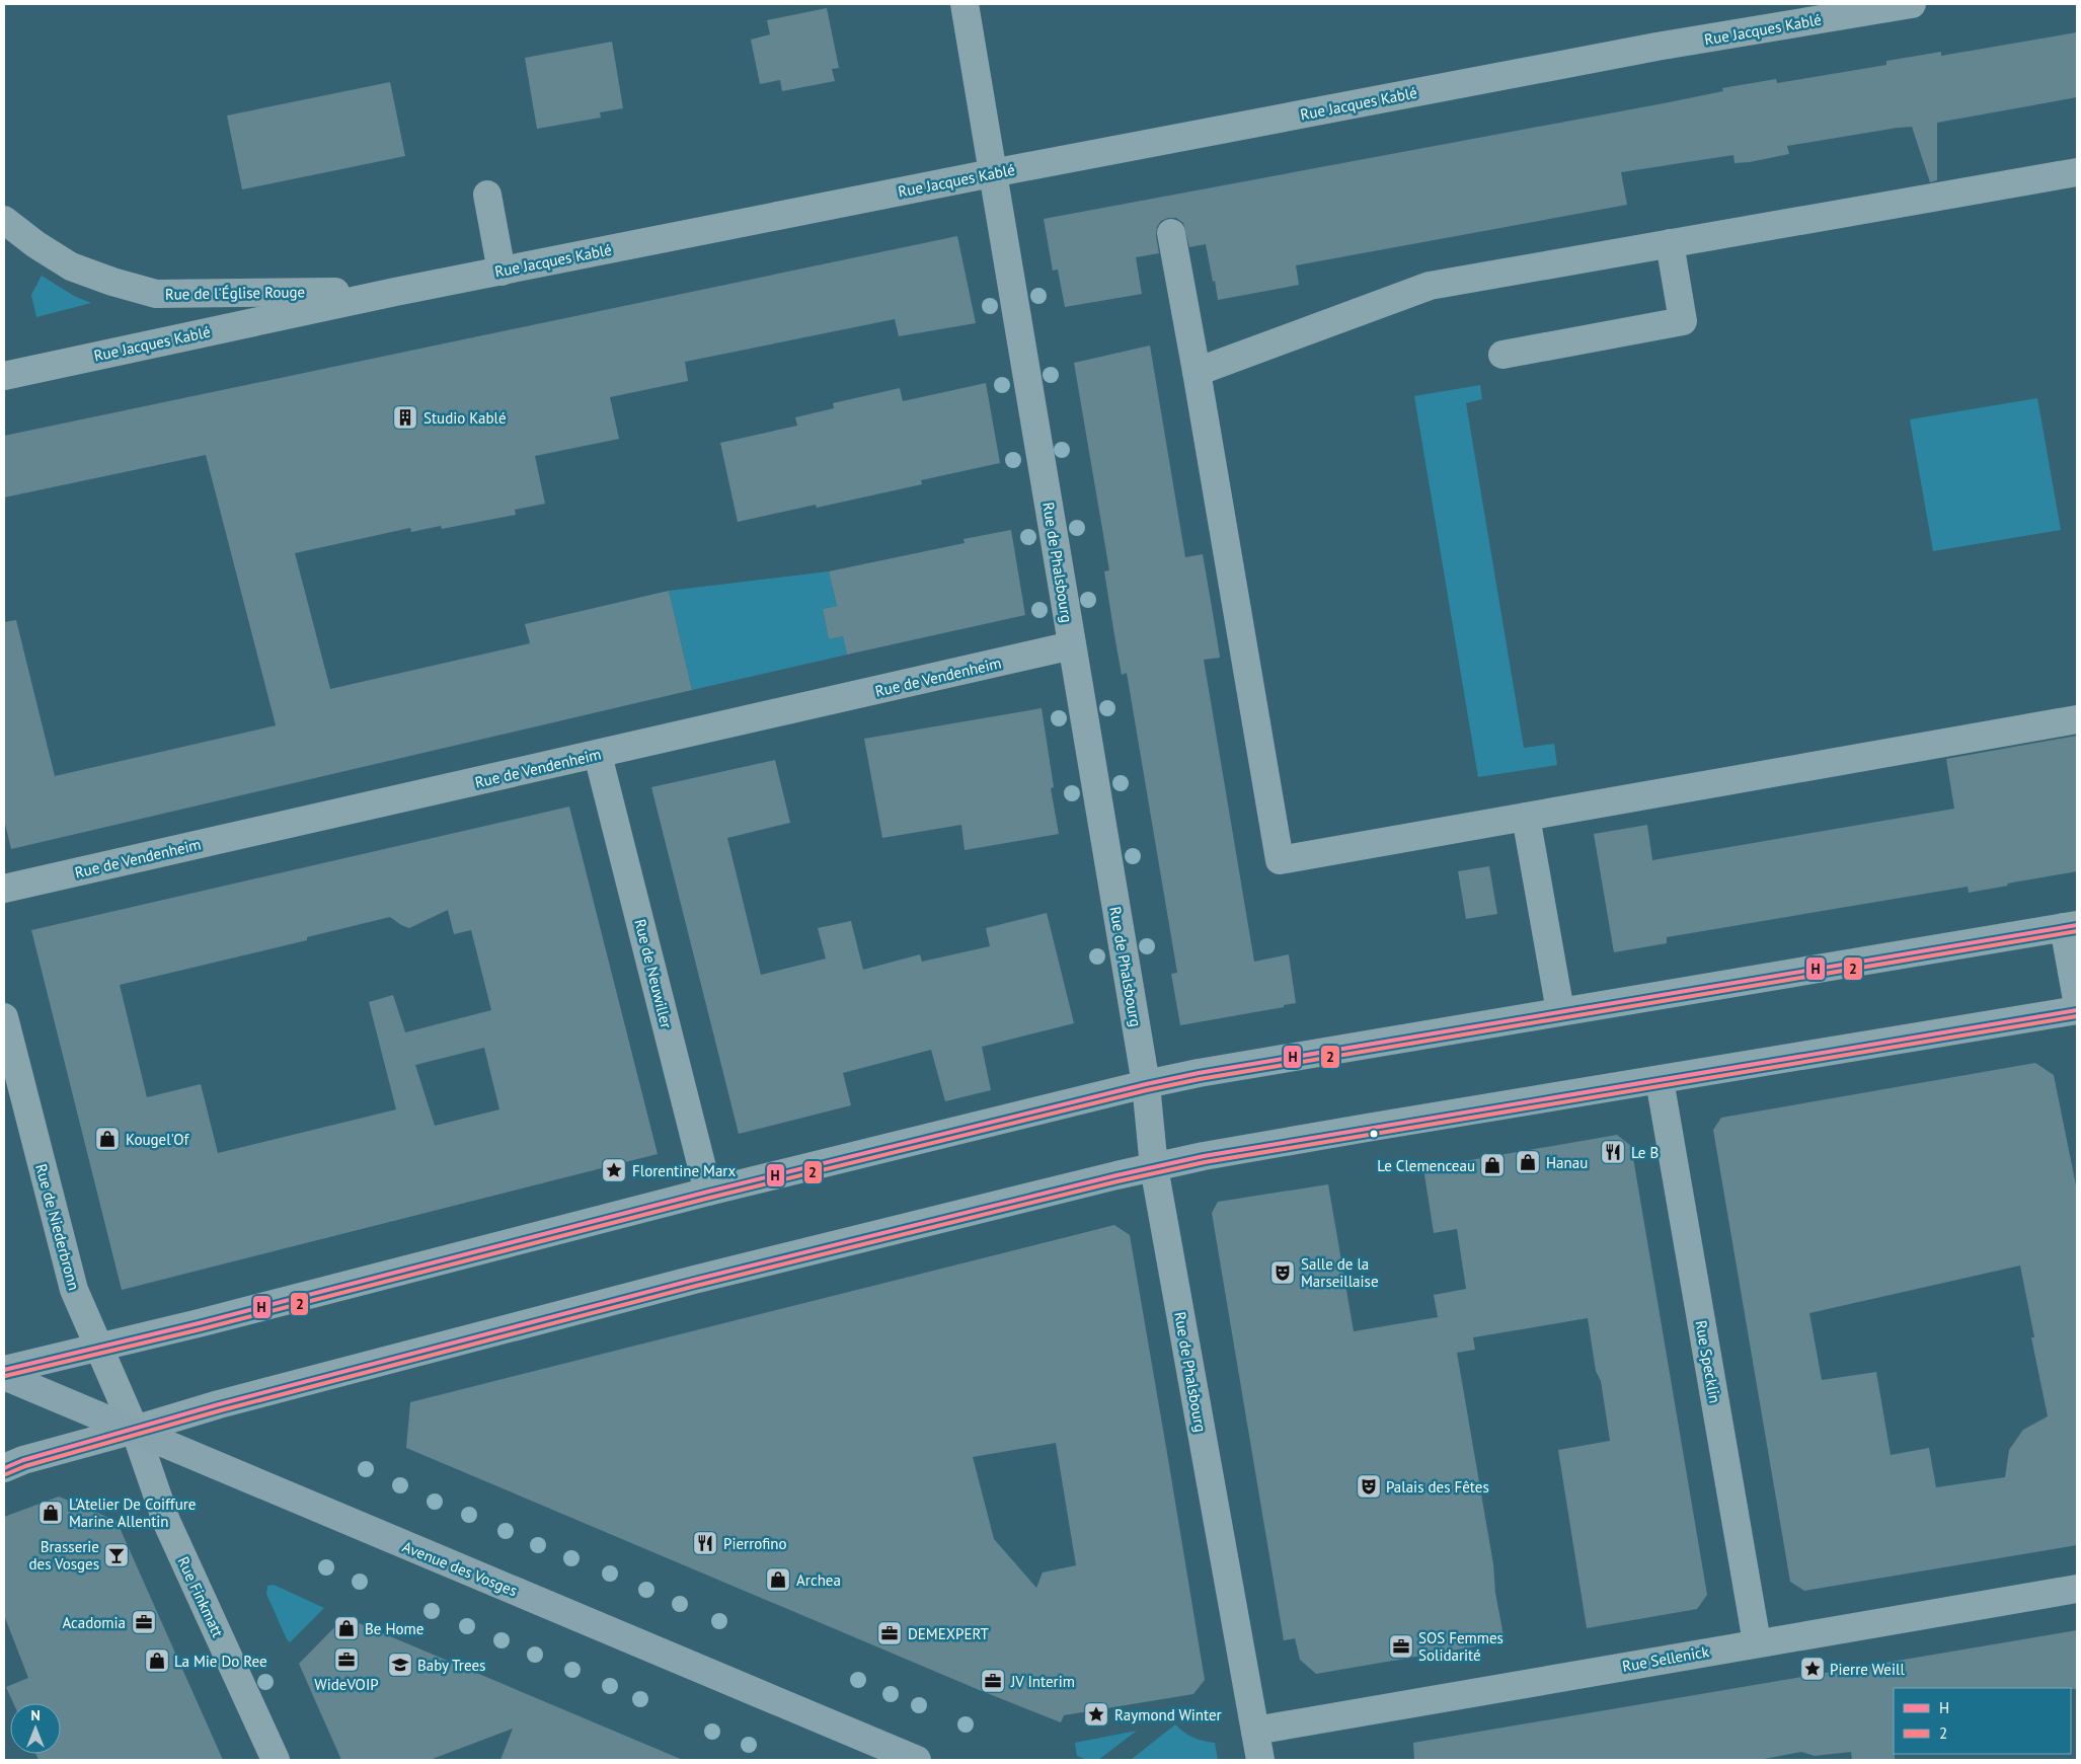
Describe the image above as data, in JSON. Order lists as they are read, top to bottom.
{
  "streets": {
    "main road": ["Avenue des Vosges"],
    "street": [
      "Rue Jacques Kablé",
      "Rue de l'Église Rouge",
      "Rue de Phalsbourg",
      "Rue de Vendenheim",
      "Rue de Neuwiller",
      "Rue de Niederbronn",
      "Rue Specklin",
      "Rue Finkmatt",
      "Rue Sellenick"
    ]
  },
  "crossings": [
    ["Rue Jacques Kablé", "Rue de l'Église Rouge"],
    ["Rue Jacques Kablé", "Rue de Phalsbourg"],
    ["Rue de Phalsbourg", "Rue de Vendenheim"],
    ["Rue de Phalsbourg", "Rue Sellenick"],
    ["Rue de Vendenheim", "Rue de Neuwiller"],
    ["Rue de Niederbronn", "Avenue des Vosges"],
    ["Rue de Niederbronn", "Rue Finkmatt"],
    ["Rue Specklin", "Rue Sellenick"],
    ["Avenue des Vosges", "Rue Finkmatt"]
  ],
  "places": {
    "building": ["Studio Kablé"],
    "shop": [
      "Kougel'Of",
      "Hanau",
      "Le Clemenceau",
      "L'Atelier De Coiffure Marine Allentin",
      "Archea",
      "Be Home",
      "La Mie Do Ree"
    ],
    "restaurant": ["Le B", "Pierrofino"],
    "place": ["Florentine Marx", "Pierre Weill", "Raymond Winter"],
    "theatre": ["Salle de la Marseillaise", "Palais des Fêtes"],
    "bar": ["Brasserie des Vosges"],
    "office": [
      "Acadomia",
      "DEMEXPERT",
      "SOS Femmes Solidarité",
      "WideVOIP",
      "JV Interim"
    ],
    "school or university": ["Baby Trees"]
  },
  "lines": ["transit line H", "transit line 2"],
  "legend": ["H", "2"],
  "north": "top"
}
